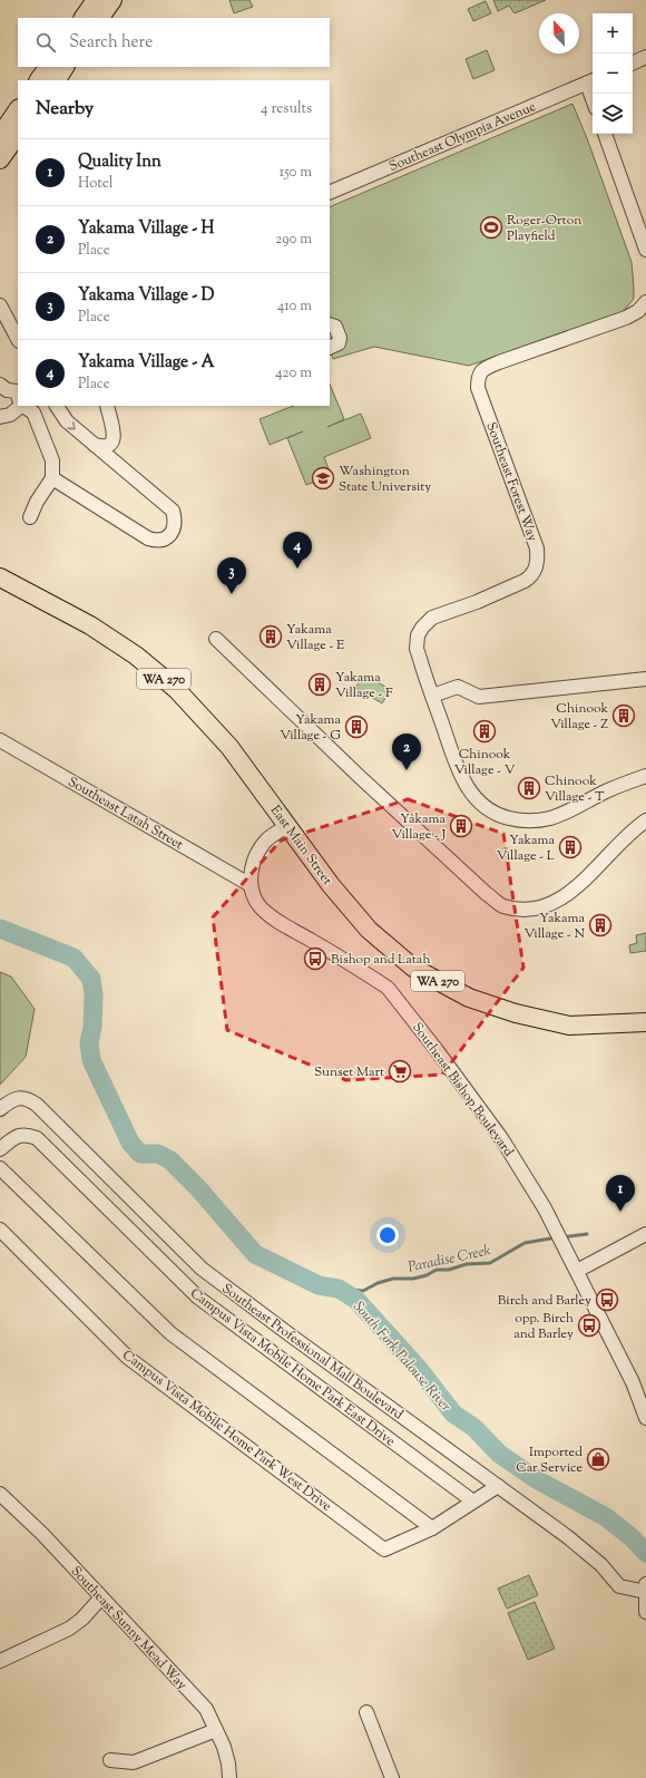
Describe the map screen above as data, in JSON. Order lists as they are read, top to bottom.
{
  "streets": {
    "main road": ["WA 270", "East Main Street"],
    "street": [
      "Southeast Olympia Avenue",
      "Southeast Forest Way",
      "Southeast Latah Street",
      "Southeast Bishop Boulevard",
      "Southeast Professional Mall Boulevard",
      "Campus Vista Mobile Home Park East Drive",
      "Campus Vista Mobile Home Park West Drive",
      "Southeast Sunny Mead Way"
    ]
  },
  "crossings": [
    ["Southeast Latah Street", "Southeast Bishop Boulevard"]
  ],
  "water": ["Paradise Creek", "South Fork Palouse River"],
  "places": {
    "sports": ["Roger-Orton Playfield"],
    "school or university": ["Washington State University"],
    "building": [
      "Yakama Village - E",
      "Yakama Village - F",
      "Chinook Village - Z",
      "Yakama Village - G",
      "Chinook Village - V",
      "Chinook Village - T",
      "Yakama Village - J",
      "Yakama Village - L",
      "Yakama Village - N"
    ],
    "bus stop": ["Bishop and Latah", "Birch and Barley", "opp. Birch and Barley"],
    "supermarket": ["Sunset Mart"],
    "shop": ["Imported Car Service"]
  },
  "north": "top left",
  "page": {
    "map_buttons": ["+", "−"],
    "search": "Search here",
    "heading": ["Nearby", "4 results"],
    "list": [
      {
        "mark": "1",
        "name": "Quality Inn",
        "note": "Hotel",
        "value": "150 m"
      },
      {
        "mark": "2",
        "name": "Yakama Village - H",
        "note": "Place",
        "value": "290 m"
      },
      {
        "mark": "3",
        "name": "Yakama Village - D",
        "note": "Place",
        "value": "410 m"
      },
      {
        "mark": "4",
        "name": "Yakama Village - A",
        "note": "Place",
        "value": "420 m"
      }
    ],
    "pins": [
      "4",
      "3",
      "2",
      "1"
    ]
  }
}
